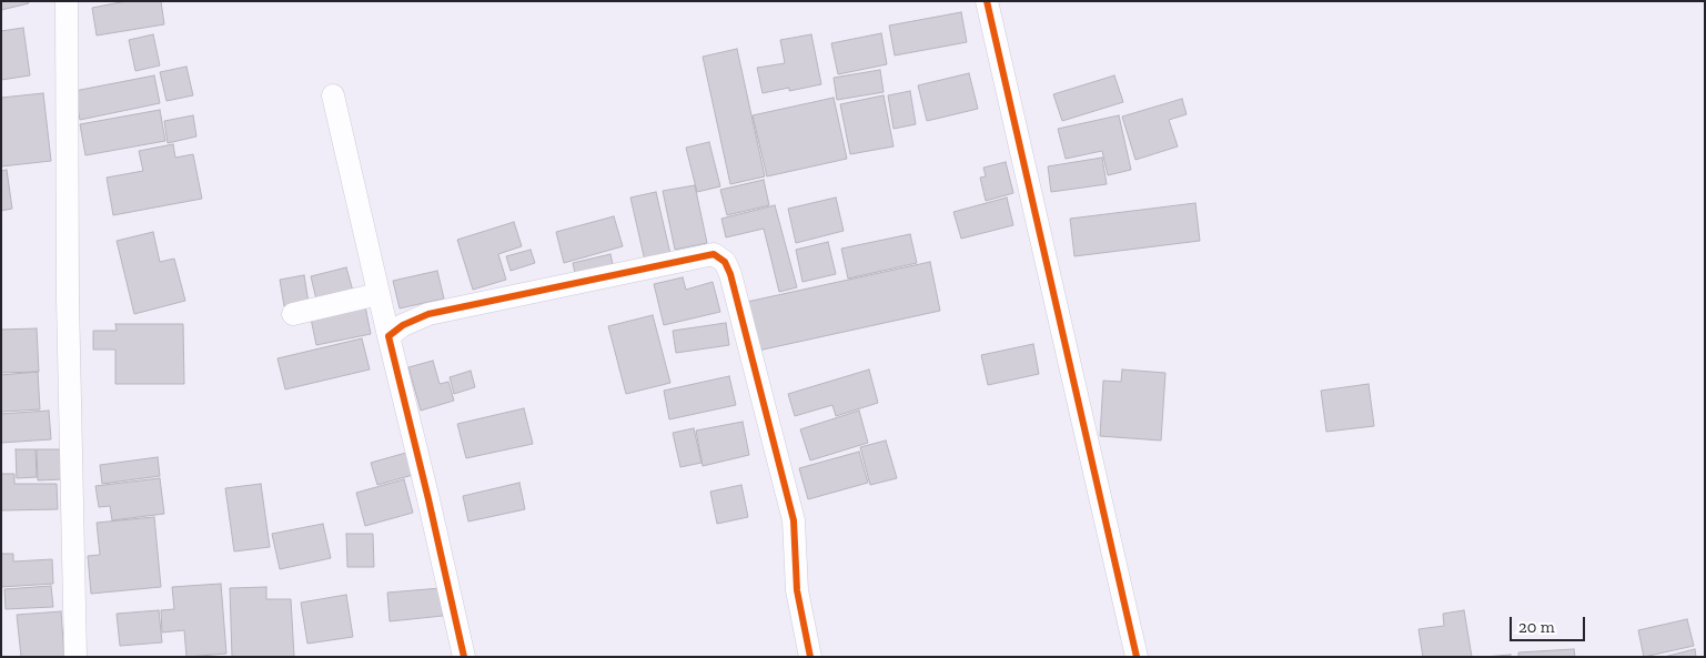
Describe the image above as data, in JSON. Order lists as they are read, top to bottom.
{
  "scale_bar": "20 m"
}
